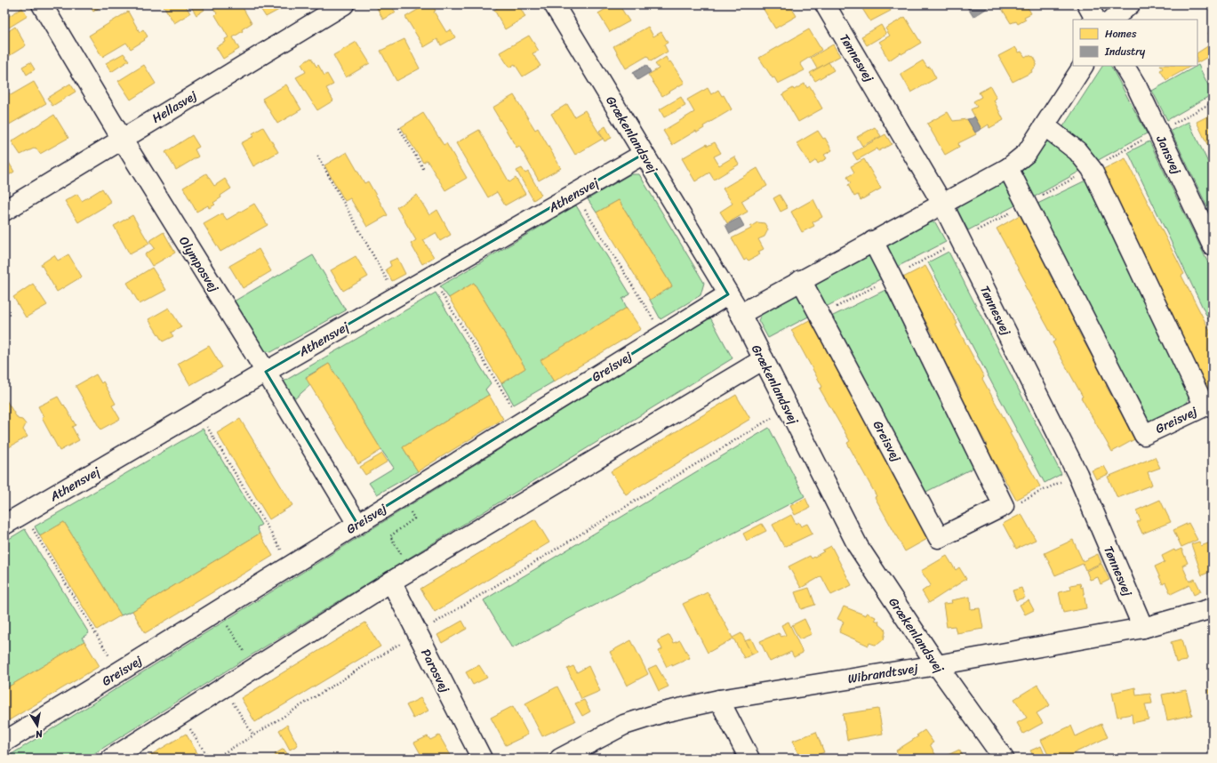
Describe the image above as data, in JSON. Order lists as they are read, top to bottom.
{
  "streets": {
    "street": [
      "Tønnesvej",
      "Hellasvej",
      "Grækenlandsvej",
      "Jansvej",
      "Athensvej",
      "Olymposvej",
      "Greisvej",
      "Parosvej",
      "Wibrandtsvej"
    ]
  },
  "crossings": [
    ["Tønnesvej", "Wibrandtsvej"],
    ["Hellasvej", "Olymposvej"],
    ["Grækenlandsvej", "Athensvej"],
    ["Grækenlandsvej", "Greisvej"],
    ["Grækenlandsvej", "Wibrandtsvej"],
    ["Athensvej", "Olymposvej"],
    ["Olymposvej", "Greisvej"]
  ],
  "legend": ["Homes", "Industry"],
  "north": "bottom"
}
